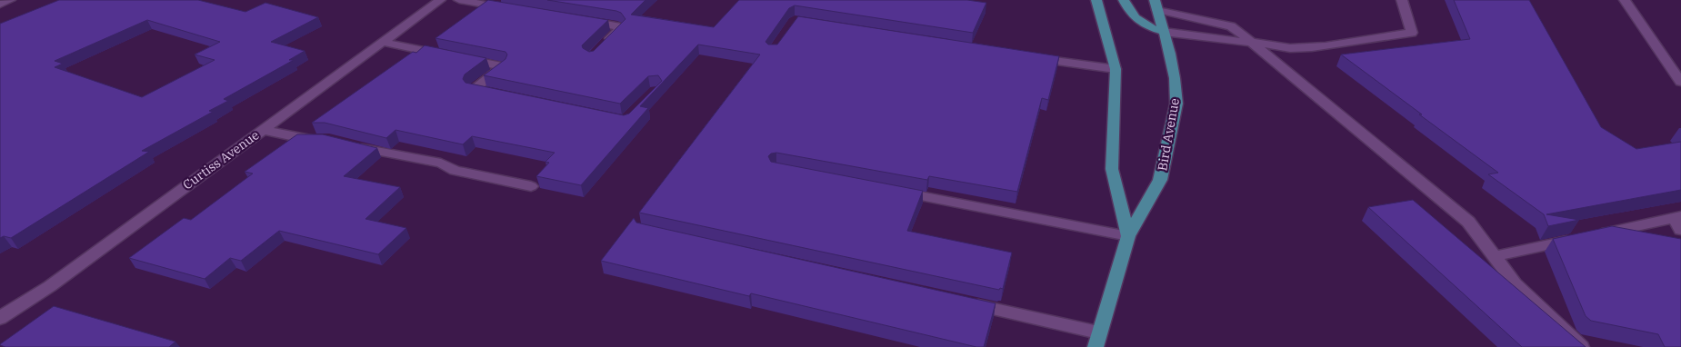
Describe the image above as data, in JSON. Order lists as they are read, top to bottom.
{
  "streets": {
    "main road": ["Bird Avenue"],
    "street": ["Curtiss Avenue"]
  }
}
